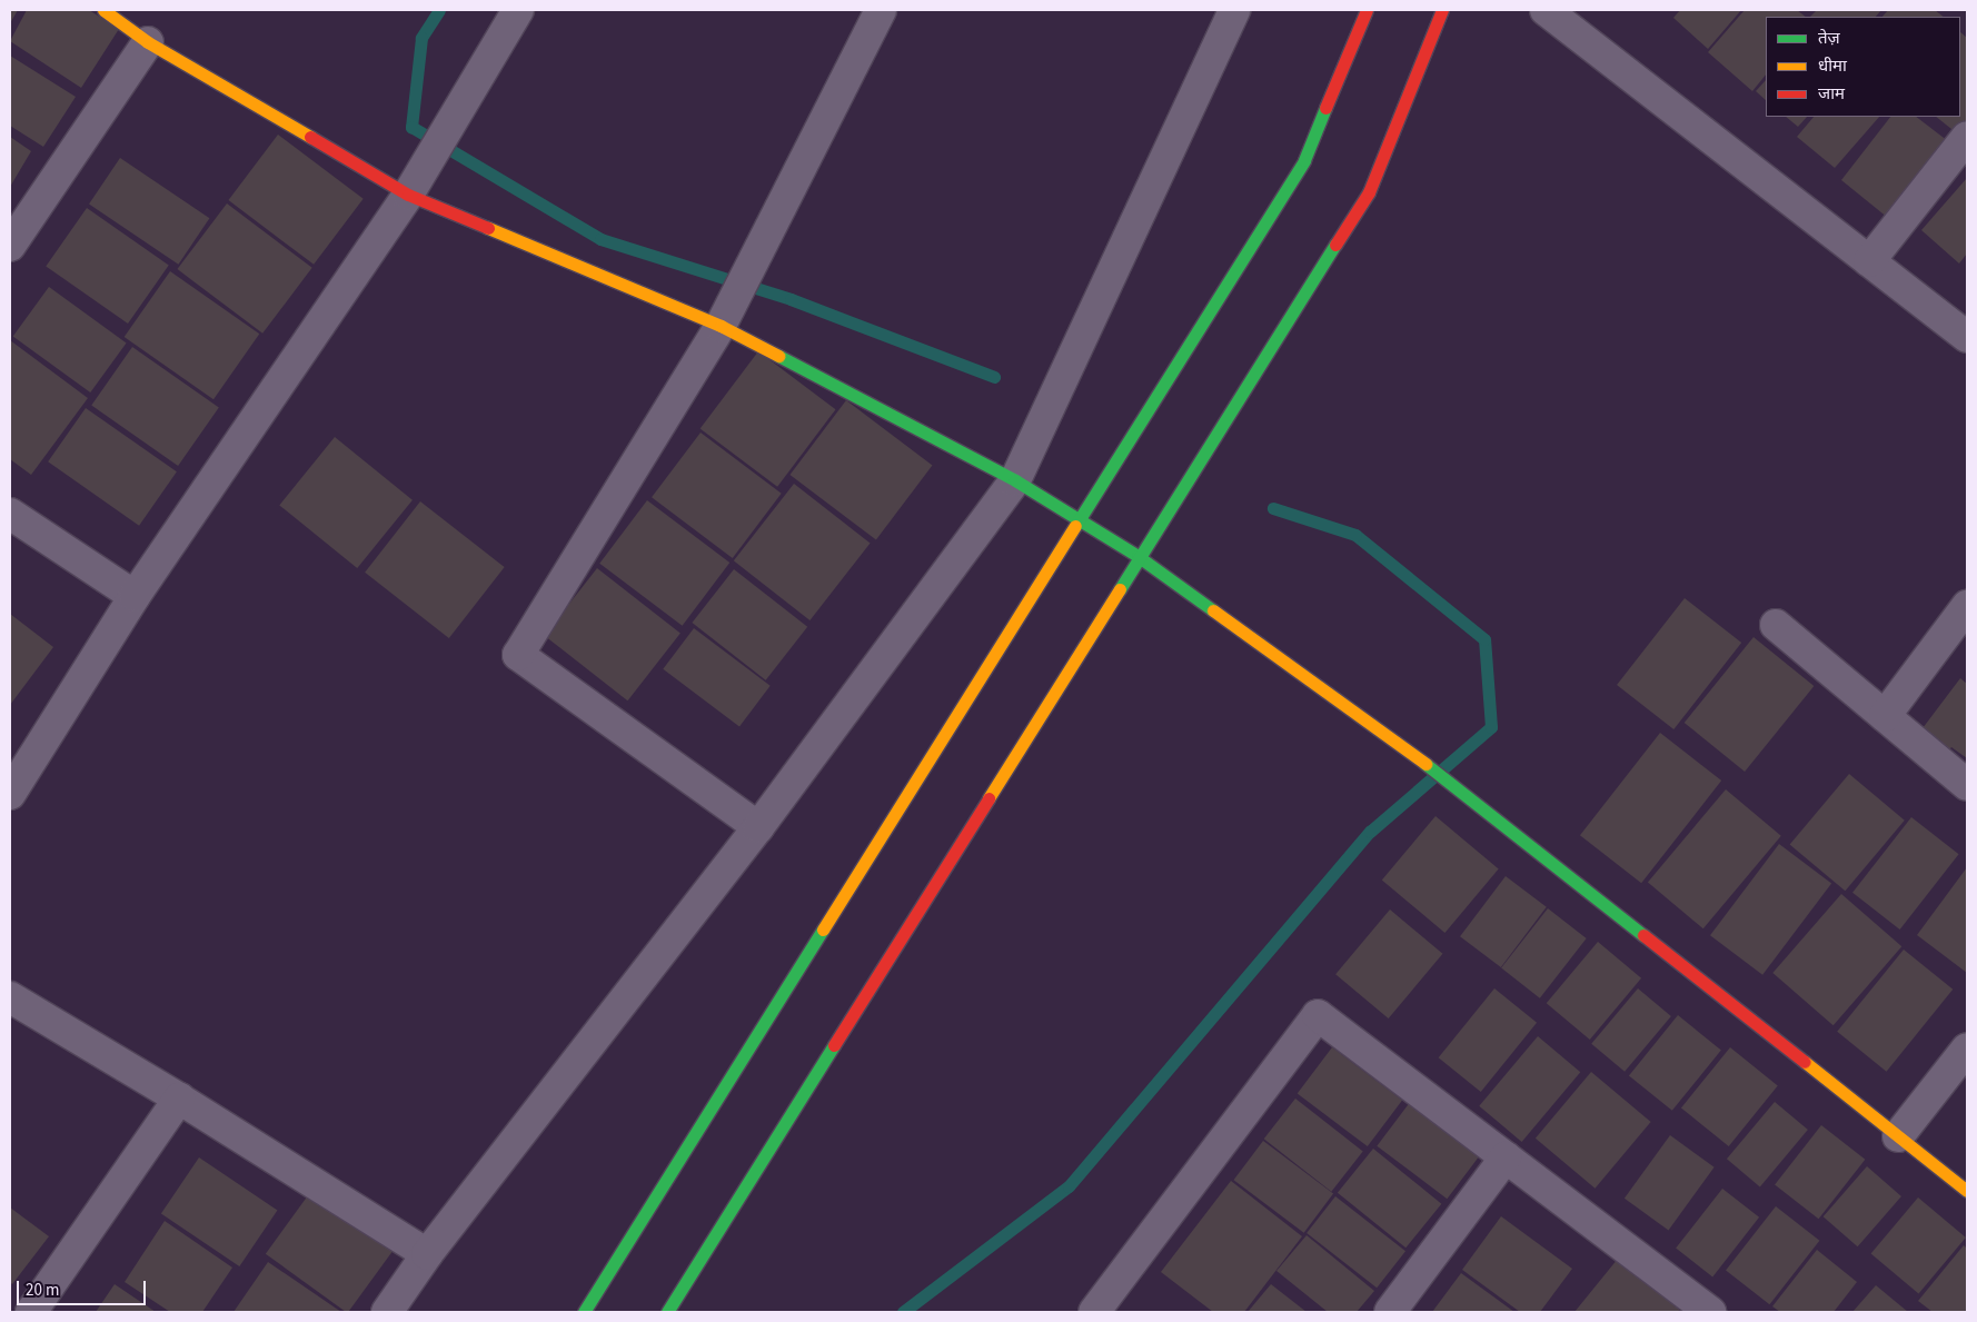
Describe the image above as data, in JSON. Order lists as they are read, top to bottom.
{
  "legend": ["तेज़", "धीमा", "जाम"],
  "scale_bar": "20 m"
}
